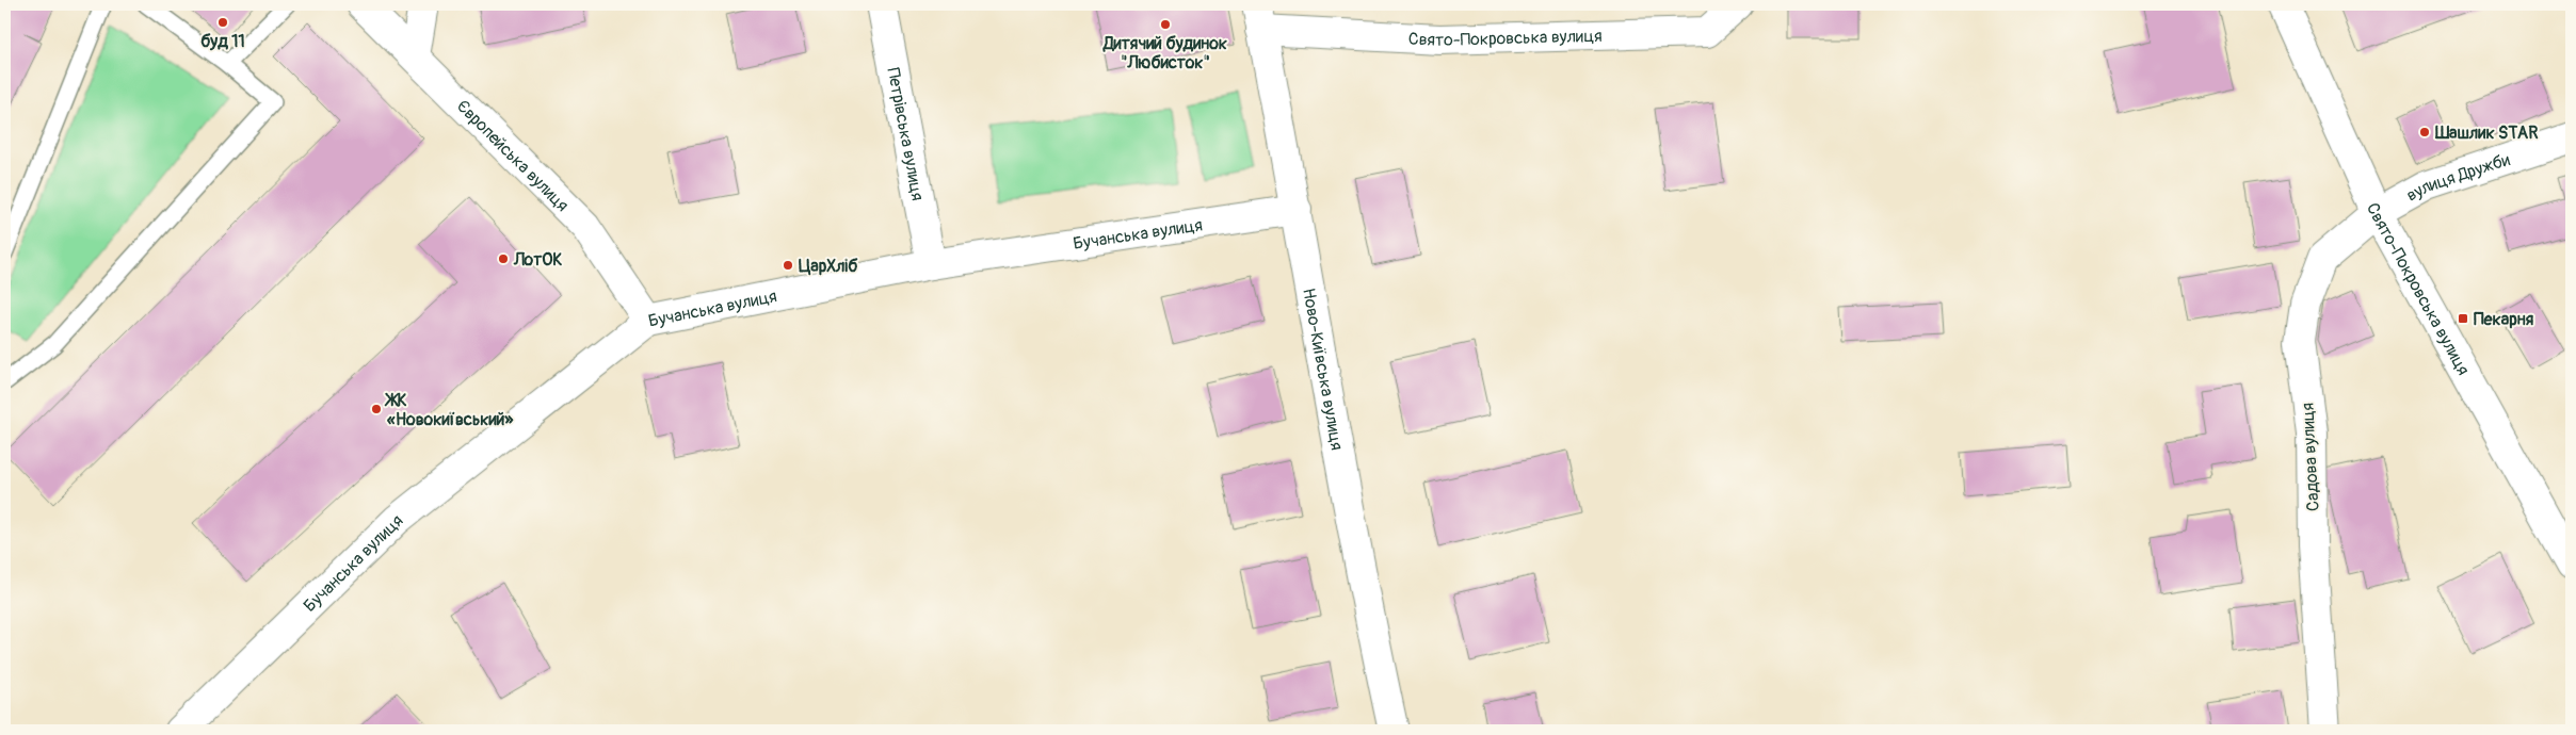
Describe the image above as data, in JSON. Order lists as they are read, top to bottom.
{
  "streets": {
    "street": [
      "Свято-Покровська вулиця",
      "Петрівська вулиця",
      "Європейська вулиця",
      "вулиця Дружби",
      "Бучанська вулиця",
      "Ново-Київська вулиця",
      "Садова вулиця"
    ]
  },
  "crossings": [
    ["Свято-Покровська вулиця", "вулиця Дружби"],
    ["Свято-Покровська вулиця", "Ново-Київська вулиця"],
    ["Свято-Покровська вулиця", "Садова вулиця"],
    ["Петрівська вулиця", "Бучанська вулиця"],
    ["Європейська вулиця", "Бучанська вулиця"],
    ["вулиця Дружби", "Садова вулиця"],
    ["Бучанська вулиця", "Ново-Київська вулиця"]
  ],
  "places": {
    "other": [
      "буд 11",
      "Дитячий будинок \"Любисток\"",
      "Шашлик STAR",
      "ЛотОК",
      "ЦарХліб",
      "ЖК «Новокиївський»"
    ],
    "transit": ["Пекарня"]
  }
}
